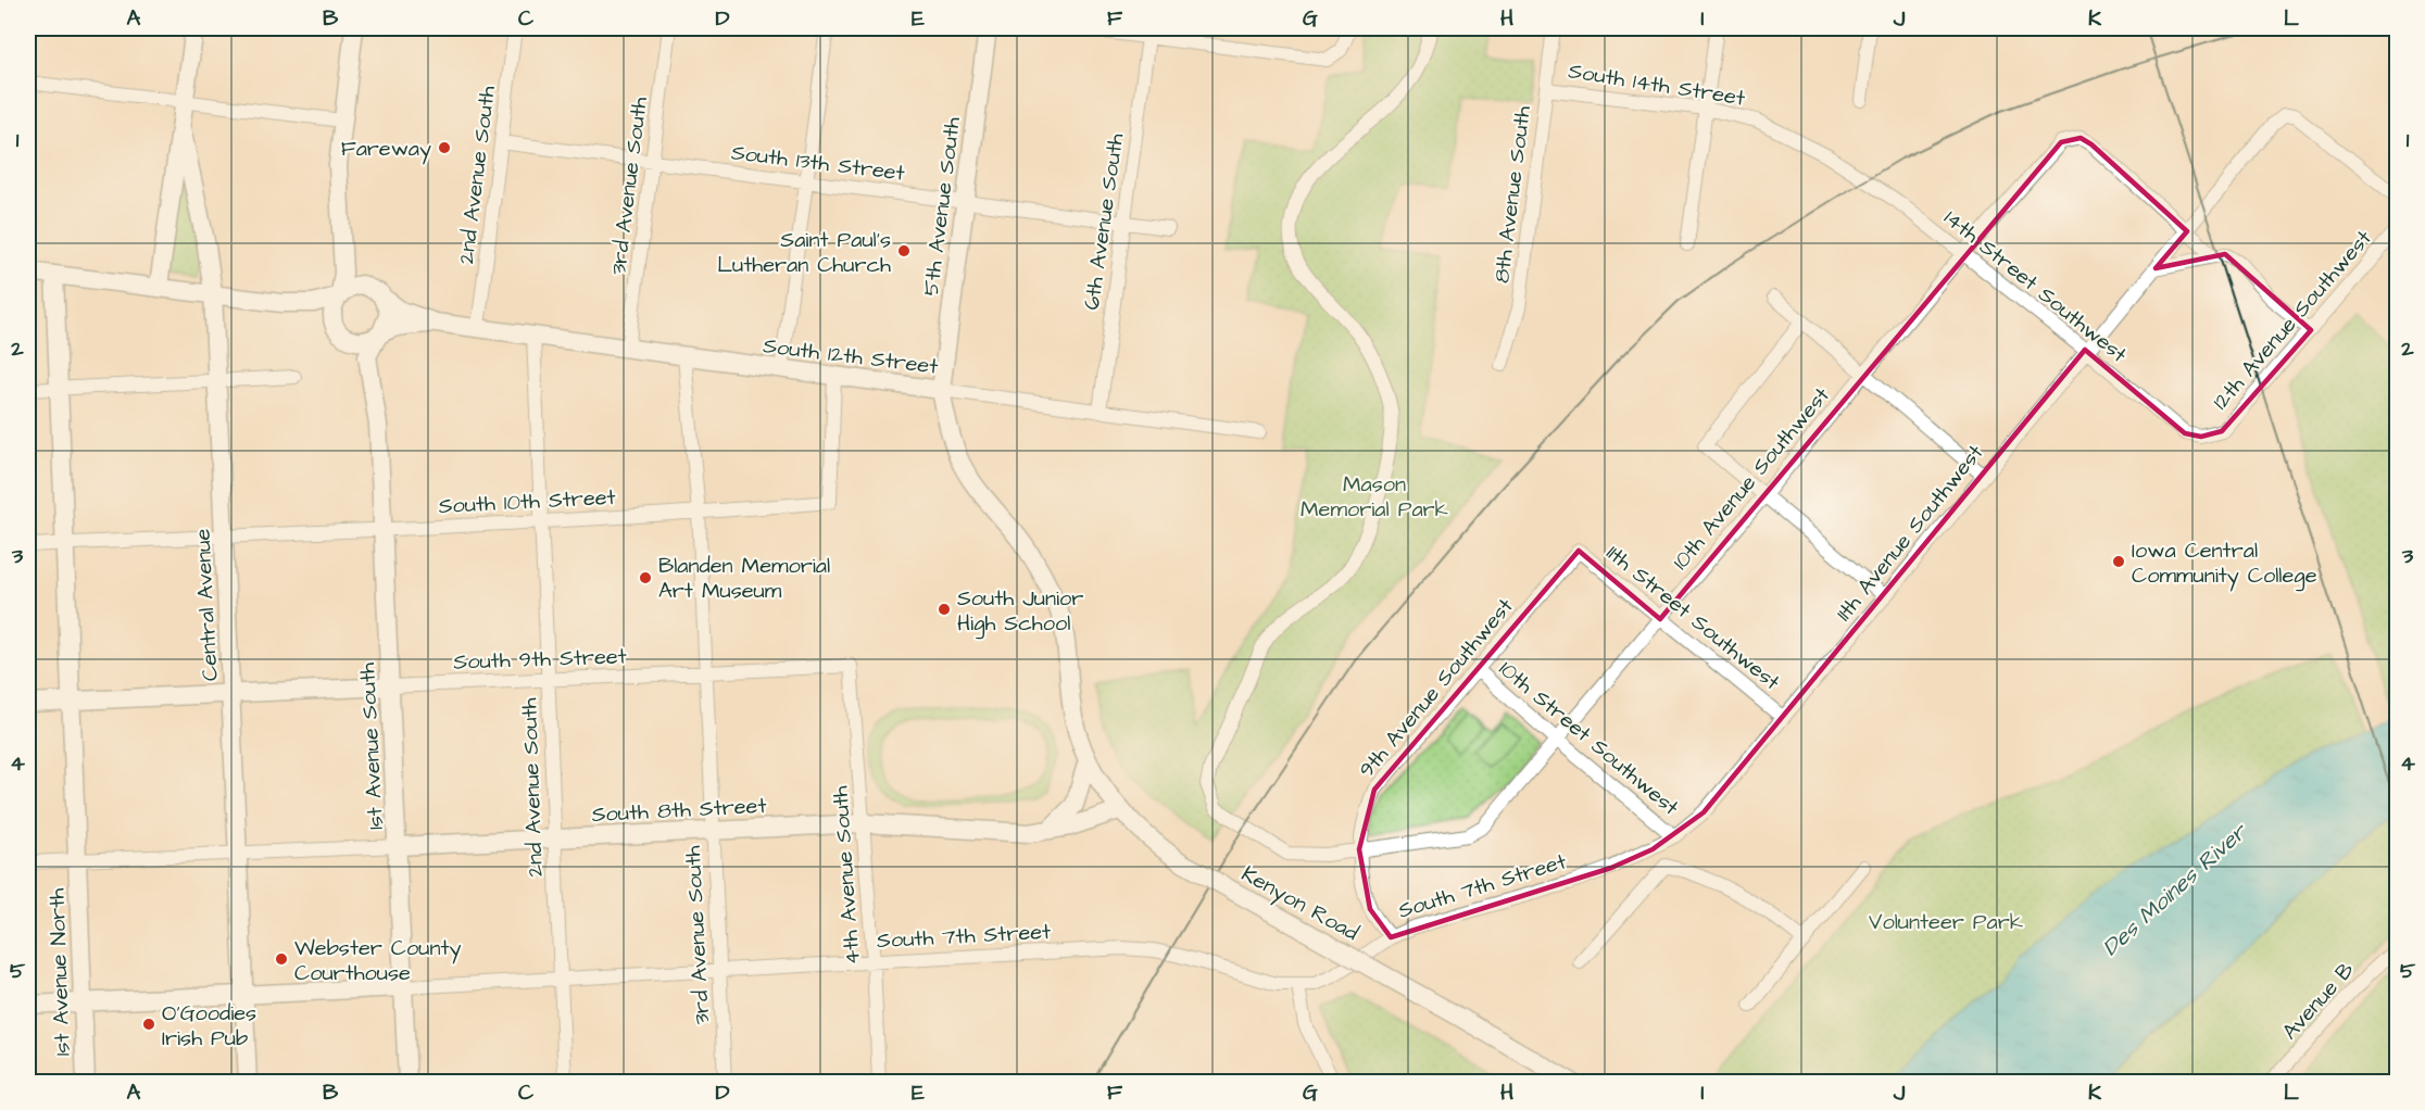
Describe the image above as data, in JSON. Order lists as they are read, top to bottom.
{
  "streets": {
    "main road": [
      "5th Avenue South",
      "South 12th Street",
      "Central Avenue",
      "South 9th Street",
      "1st Avenue South",
      "South 8th Street",
      "South 7th Street",
      "Kenyon Road",
      "1st Avenue North"
    ],
    "street": [
      "South 14th Street",
      "South 13th Street",
      "2nd Avenue South",
      "3rd Avenue South",
      "8th Avenue South",
      "6th Avenue South",
      "14th Street Southwest",
      "12th Avenue Southwest",
      "10th Avenue Southwest",
      "South 10th Street",
      "11th Avenue Southwest",
      "11th Street Southwest",
      "9th Avenue Southwest",
      "10th Street Southwest",
      "4th Avenue South",
      "Avenue B"
    ]
  },
  "crossings": [
    ["South 14th Street", "8th Avenue South"],
    ["South 14th Street", "14th Street Southwest"],
    ["South 13th Street", "2nd Avenue South"],
    ["South 13th Street", "3rd Avenue South"],
    ["South 13th Street", "5th Avenue South"],
    ["South 13th Street", "6th Avenue South"],
    ["2nd Avenue South", "South 12th Street"],
    ["2nd Avenue South", "South 10th Street"],
    ["2nd Avenue South", "South 9th Street"],
    ["2nd Avenue South", "South 8th Street"],
    ["2nd Avenue South", "South 7th Street"],
    ["3rd Avenue South", "South 12th Street"],
    ["3rd Avenue South", "South 10th Street"],
    ["3rd Avenue South", "South 9th Street"],
    ["3rd Avenue South", "South 8th Street"],
    ["3rd Avenue South", "South 7th Street"],
    ["5th Avenue South", "South 12th Street"],
    ["5th Avenue South", "Kenyon Road"],
    ["6th Avenue South", "South 12th Street"],
    ["14th Street Southwest", "12th Avenue Southwest"],
    ["14th Street Southwest", "10th Avenue Southwest"],
    ["14th Street Southwest", "11th Avenue Southwest"],
    ["South 12th Street", "South 10th Street"],
    ["South 12th Street", "1st Avenue South"],
    ["South 12th Street", "Kenyon Road"],
    ["10th Avenue Southwest", "11th Avenue Southwest"],
    ["10th Avenue Southwest", "11th Street Southwest"],
    ["10th Avenue Southwest", "9th Avenue Southwest"],
    ["10th Avenue Southwest", "10th Street Southwest"],
    ["South 10th Street", "Central Avenue"],
    ["South 10th Street", "1st Avenue South"],
    ["South 10th Street", "1st Avenue North"],
    ["11th Avenue Southwest", "11th Street Southwest"],
    ["11th Avenue Southwest", "10th Street Southwest"],
    ["11th Avenue Southwest", "South 7th Street"],
    ["Central Avenue", "South 9th Street"],
    ["Central Avenue", "South 8th Street"],
    ["Central Avenue", "South 7th Street"],
    ["11th Street Southwest", "9th Avenue Southwest"],
    ["South 9th Street", "1st Avenue South"],
    ["South 9th Street", "4th Avenue South"],
    ["South 9th Street", "1st Avenue North"],
    ["9th Avenue Southwest", "10th Street Southwest"],
    ["9th Avenue Southwest", "South 7th Street"],
    ["1st Avenue South", "South 8th Street"],
    ["1st Avenue South", "South 7th Street"],
    ["South 8th Street", "4th Avenue South"],
    ["South 8th Street", "Kenyon Road"],
    ["South 8th Street", "1st Avenue North"],
    ["4th Avenue South", "South 7th Street"],
    ["South 7th Street", "1st Avenue North"]
  ],
  "water": ["Des Moines River"],
  "parks": ["Mason Memorial Park", "Volunteer Park"],
  "places": [
    "Fareway",
    "Saint Paul's Lutheran Church",
    "Iowa Central Community College",
    "Blanden Memorial Art Museum",
    "South Junior High School",
    "Webster County Courthouse",
    "O'Goodies Irish Pub"
  ],
  "grid": {
    "columns": [
      "A",
      "B",
      "C",
      "D",
      "E",
      "F",
      "G",
      "H",
      "I",
      "J",
      "K",
      "L"
    ],
    "rows": [
      "1",
      "2",
      "3",
      "4",
      "5"
    ]
  }
}
